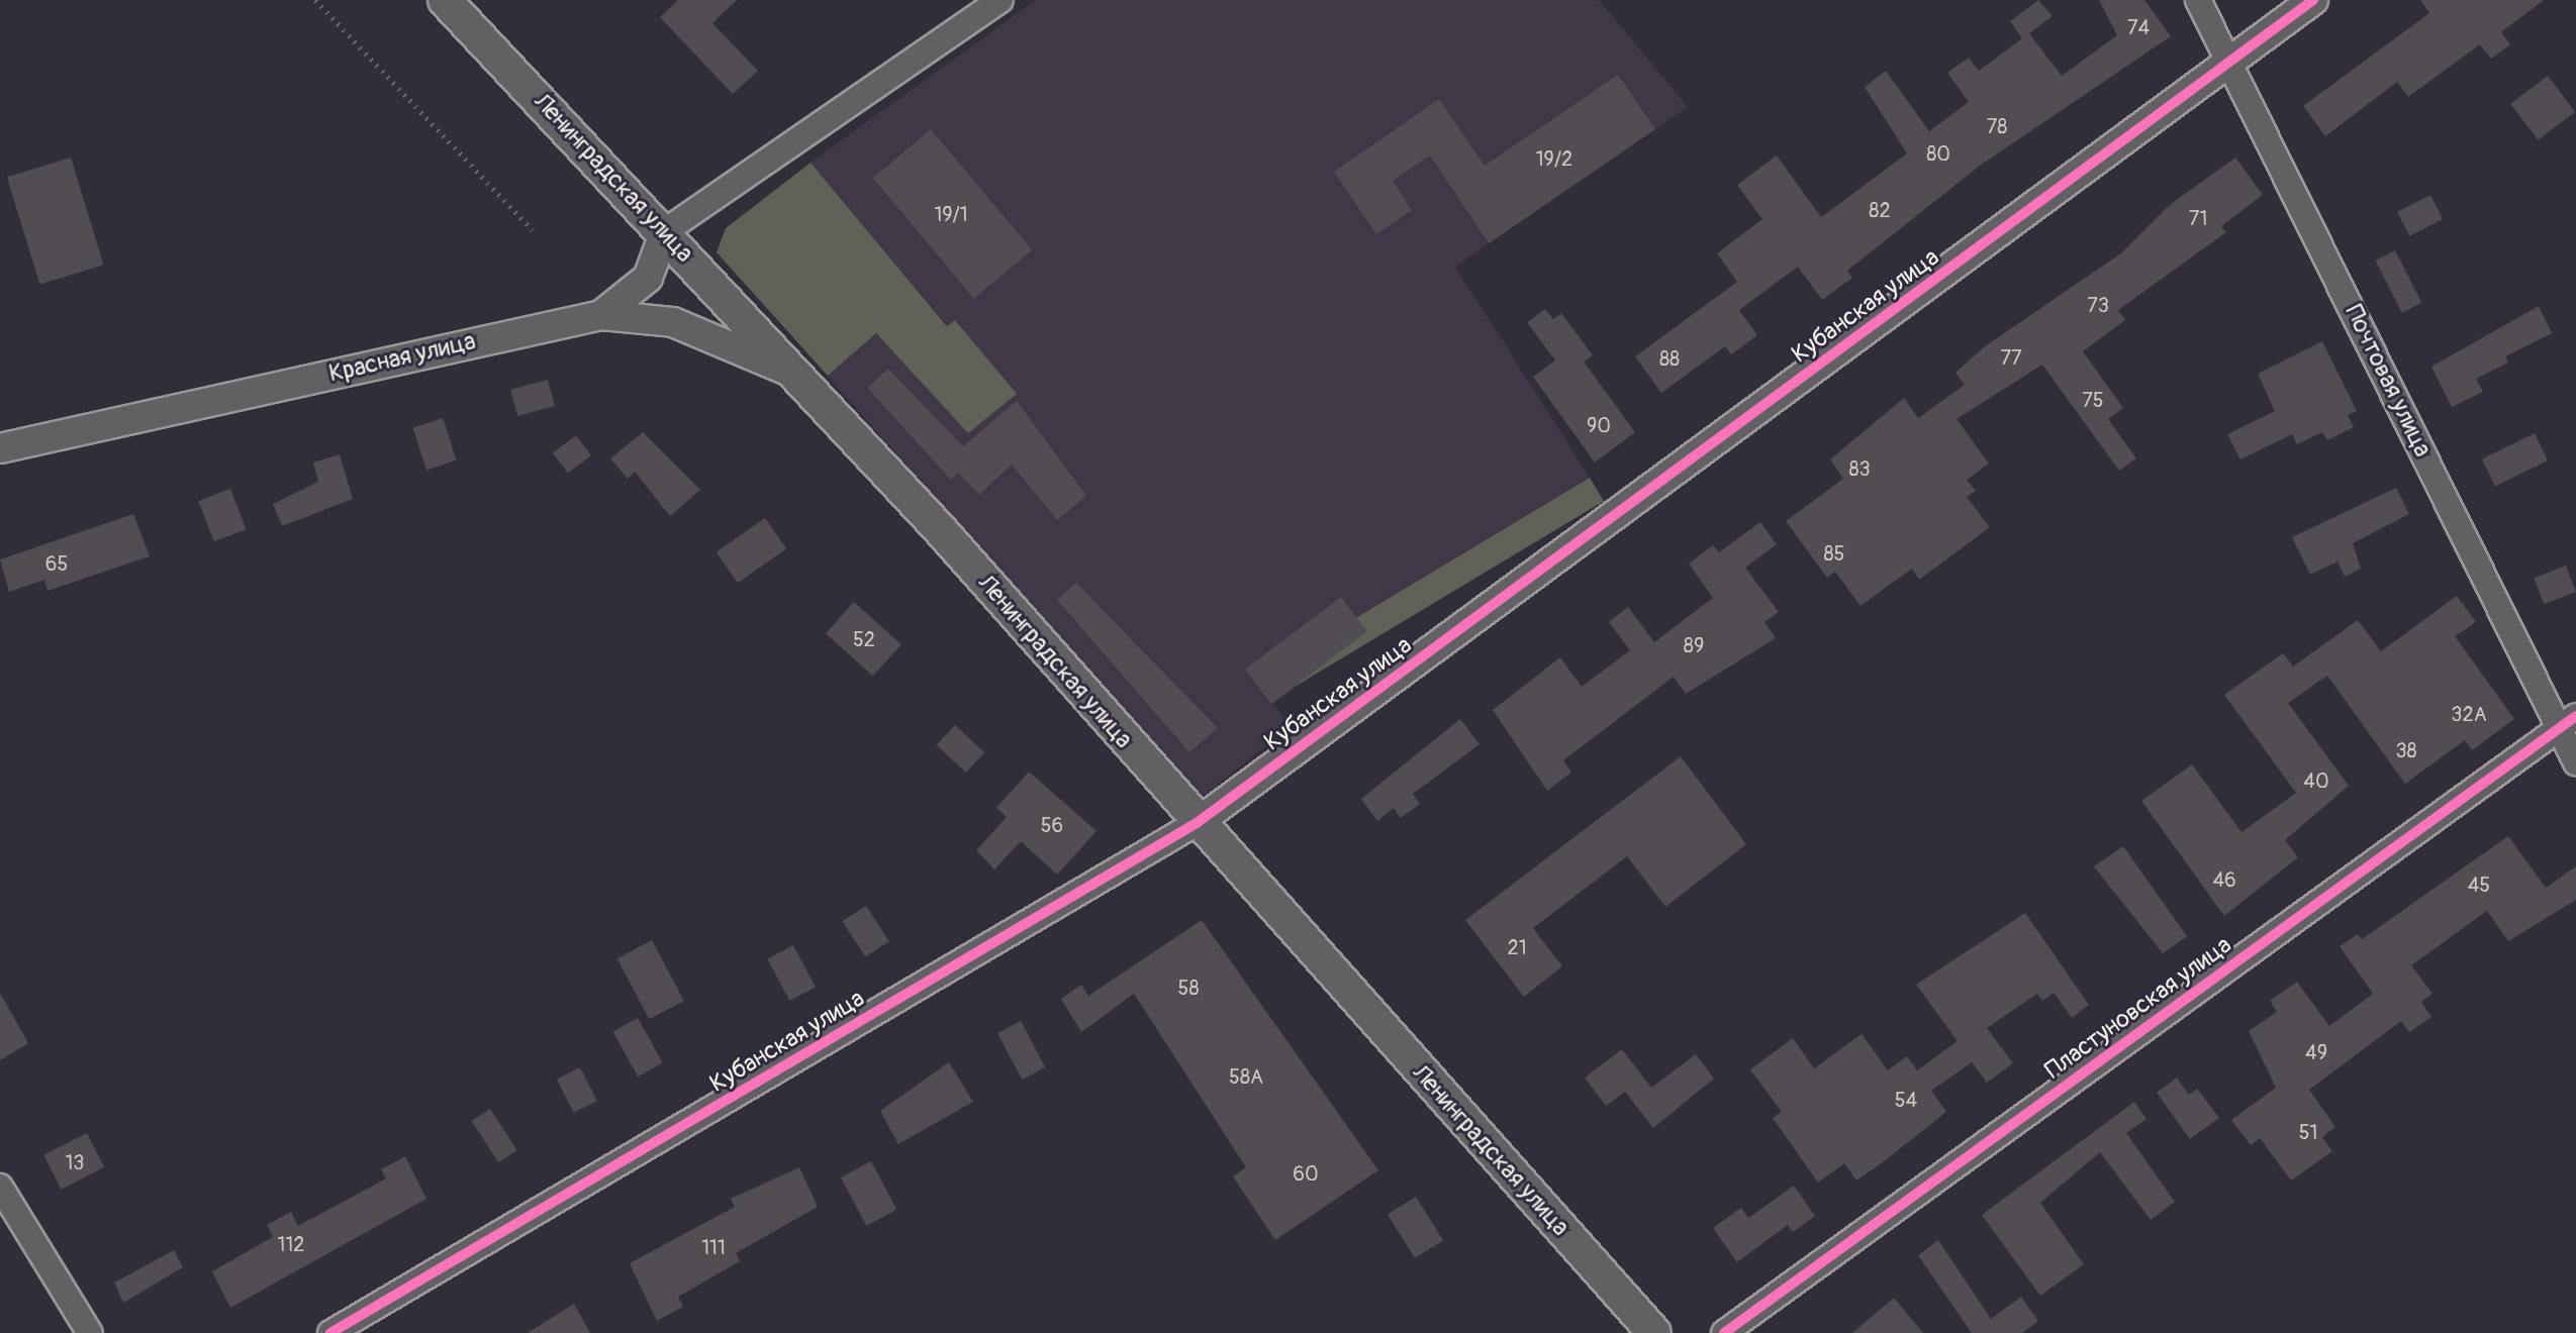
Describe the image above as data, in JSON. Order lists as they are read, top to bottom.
{
  "streets": {
    "main road": ["Ленинградская улица"],
    "street": [
      "Кубанская улица",
      "Красная улица",
      "Почтовая улица",
      "Пластуновская улица"
    ]
  },
  "crossings": [
    ["Ленинградская улица", "Кубанская улица"],
    ["Ленинградская улица", "Красная улица"],
    ["Кубанская улица", "Почтовая улица"],
    ["Почтовая улица", "Пластуновская улица"]
  ],
  "house_numbers": [
    "74",
    "78",
    "80",
    "19/2",
    "82",
    "19/1",
    "71",
    "73",
    "77",
    "88",
    "75",
    "90",
    "83",
    "85",
    "65",
    "52",
    "89",
    "32А",
    "38",
    "40",
    "56",
    "46",
    "45",
    "21",
    "58",
    "49",
    "58А",
    "54",
    "51",
    "13",
    "60",
    "112",
    "111"
  ]
}
